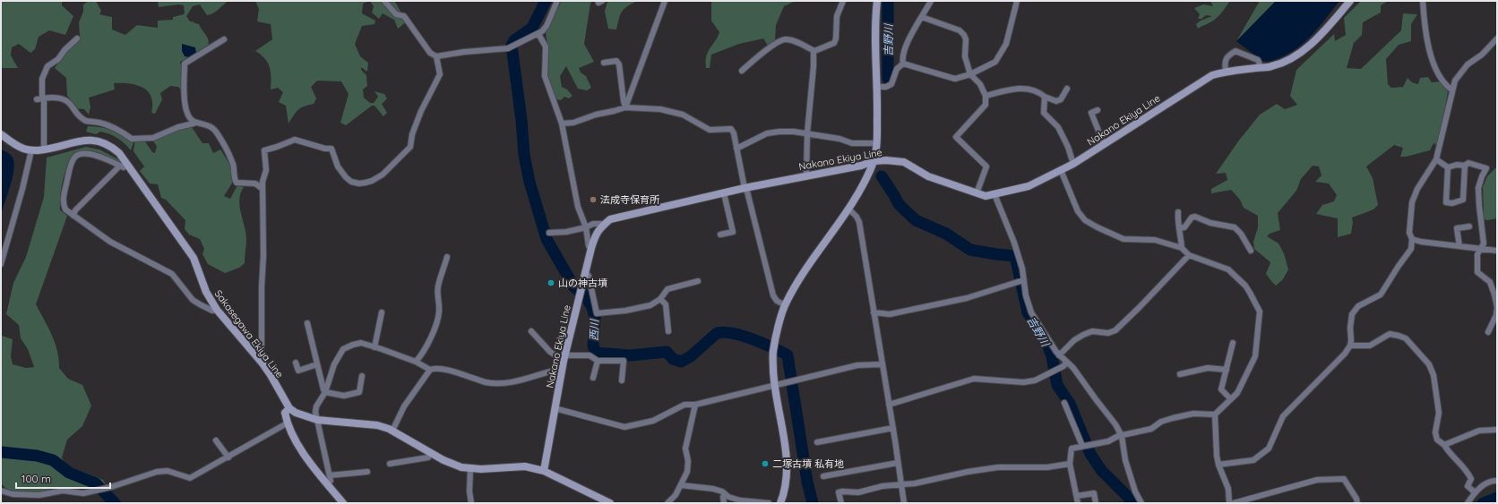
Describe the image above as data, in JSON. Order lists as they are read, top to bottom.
{
  "streets": {
    "main road": ["Nakano Ekiya Line", "Sakasegawa Ekiya Line"]
  },
  "water": ["吉野川", "西川"],
  "places": ["法成寺保育所", "山の神古墳", "二塚古墳 私有地"],
  "scale_bar": "100 m"
}
